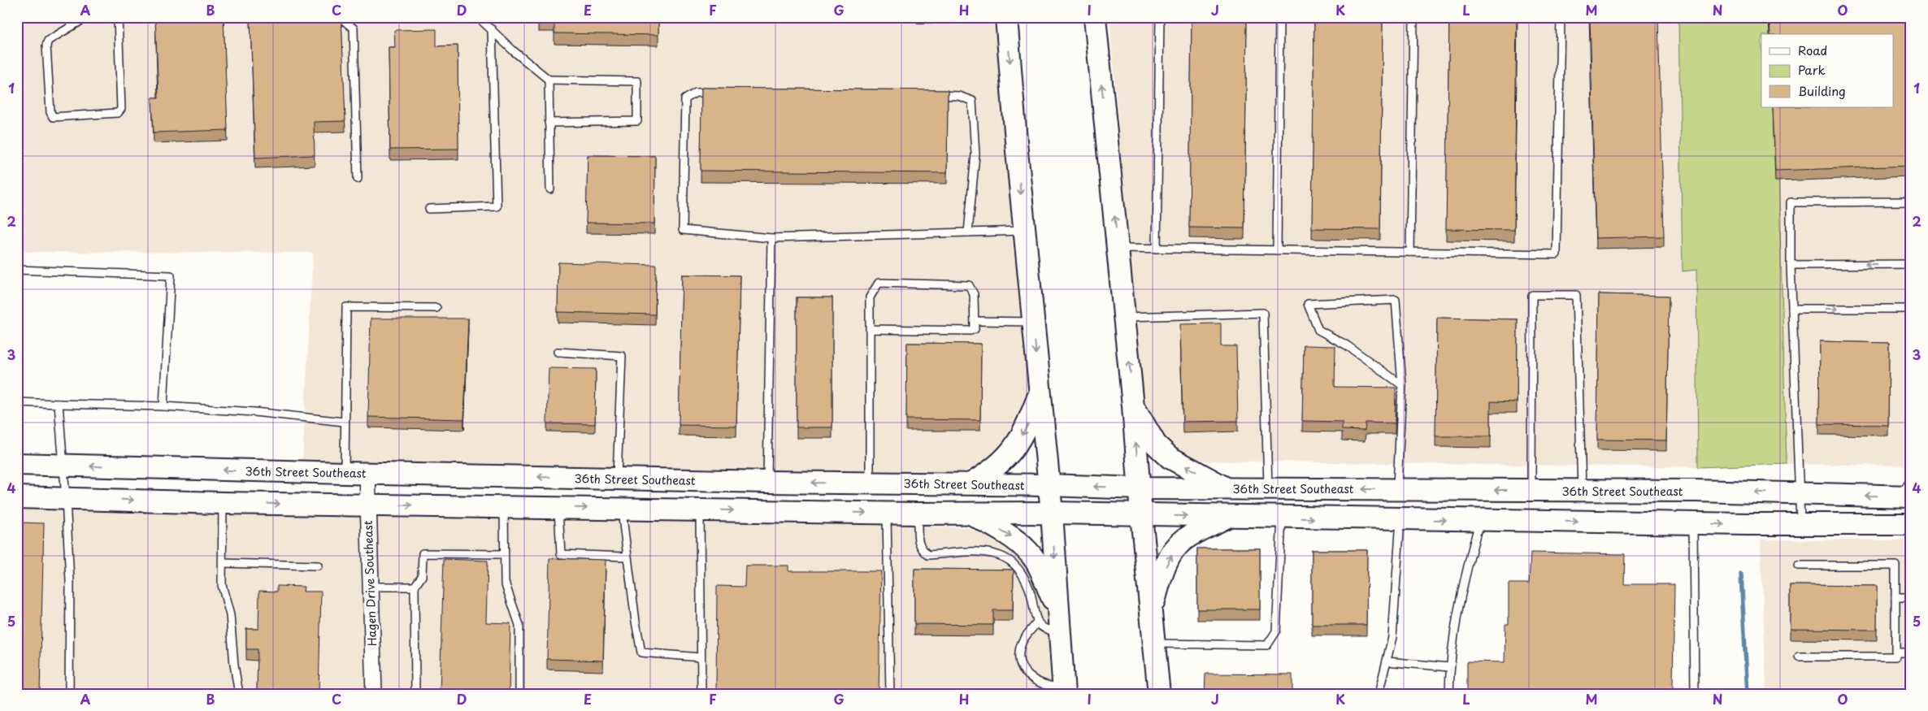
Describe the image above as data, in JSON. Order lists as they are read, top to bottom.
{
  "streets": {
    "street": ["36th Street Southeast", "Hagen Drive Southeast"]
  },
  "crossings": [
    ["36th Street Southeast", "Hagen Drive Southeast"]
  ],
  "legend": ["Road", "Park", "Building"],
  "grid": {
    "columns": [
      "A",
      "B",
      "C",
      "D",
      "E",
      "F",
      "G",
      "H",
      "I",
      "J",
      "K",
      "L",
      "M",
      "N",
      "O"
    ],
    "rows": [
      "1",
      "2",
      "3",
      "4",
      "5"
    ]
  }
}
